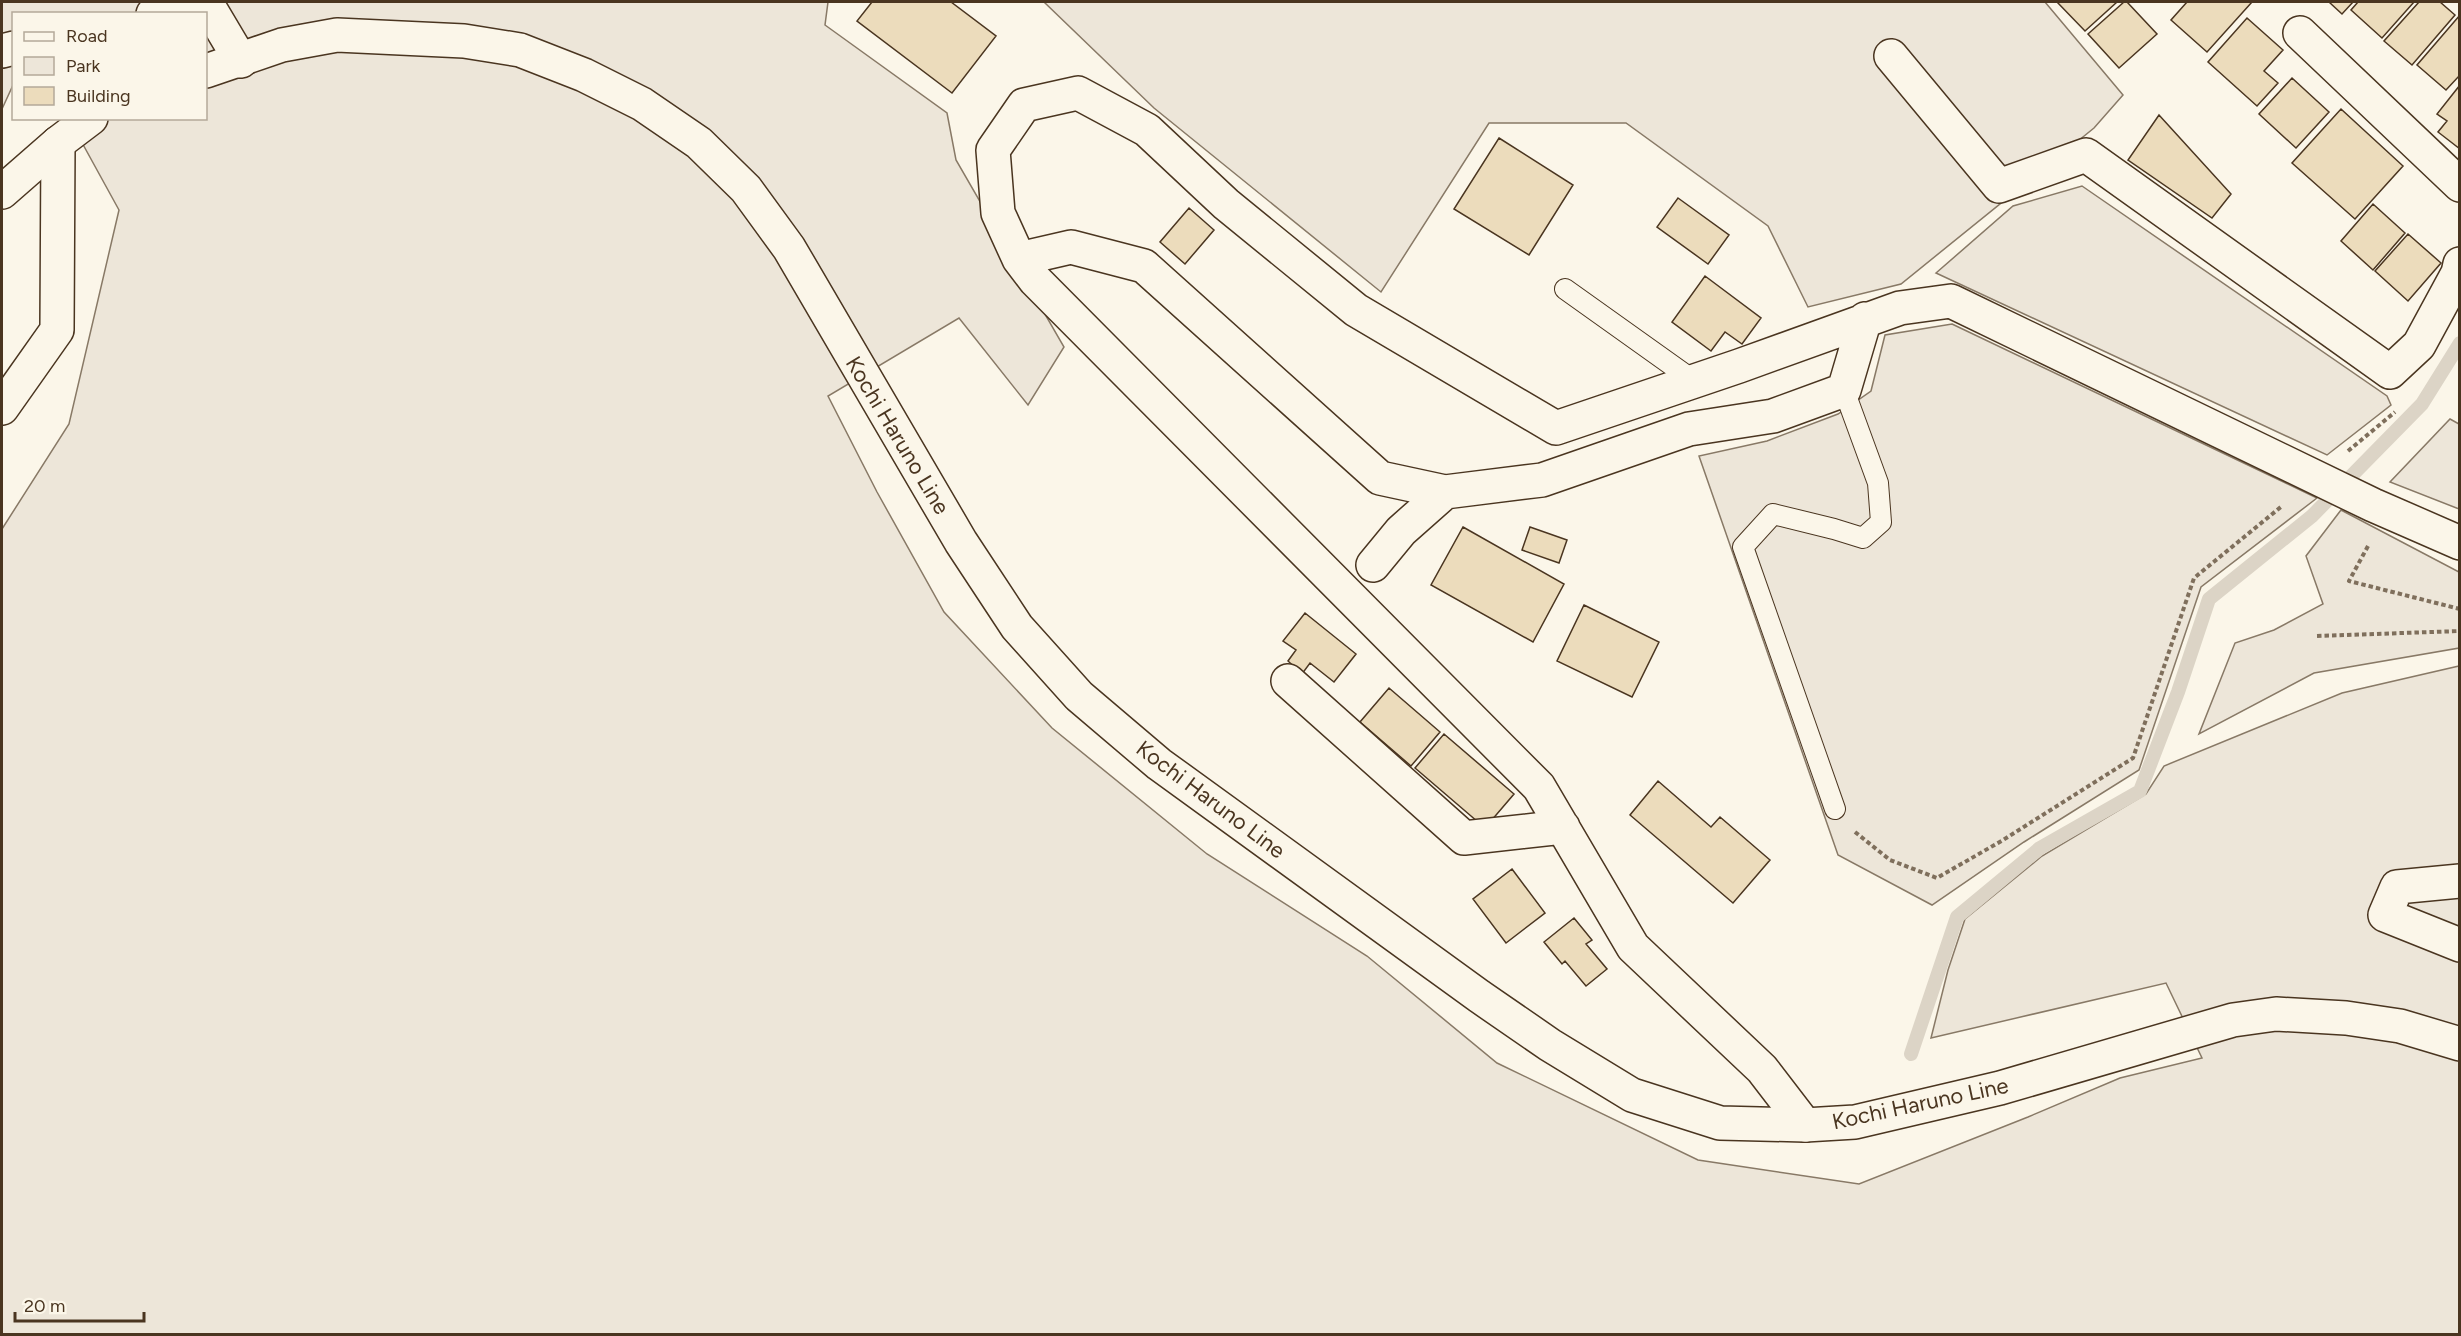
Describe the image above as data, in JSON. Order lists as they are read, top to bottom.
{
  "streets": {
    "street": ["Kochi Haruno Line"]
  },
  "legend": ["Road", "Park", "Building"],
  "scale_bar": "20 m"
}
